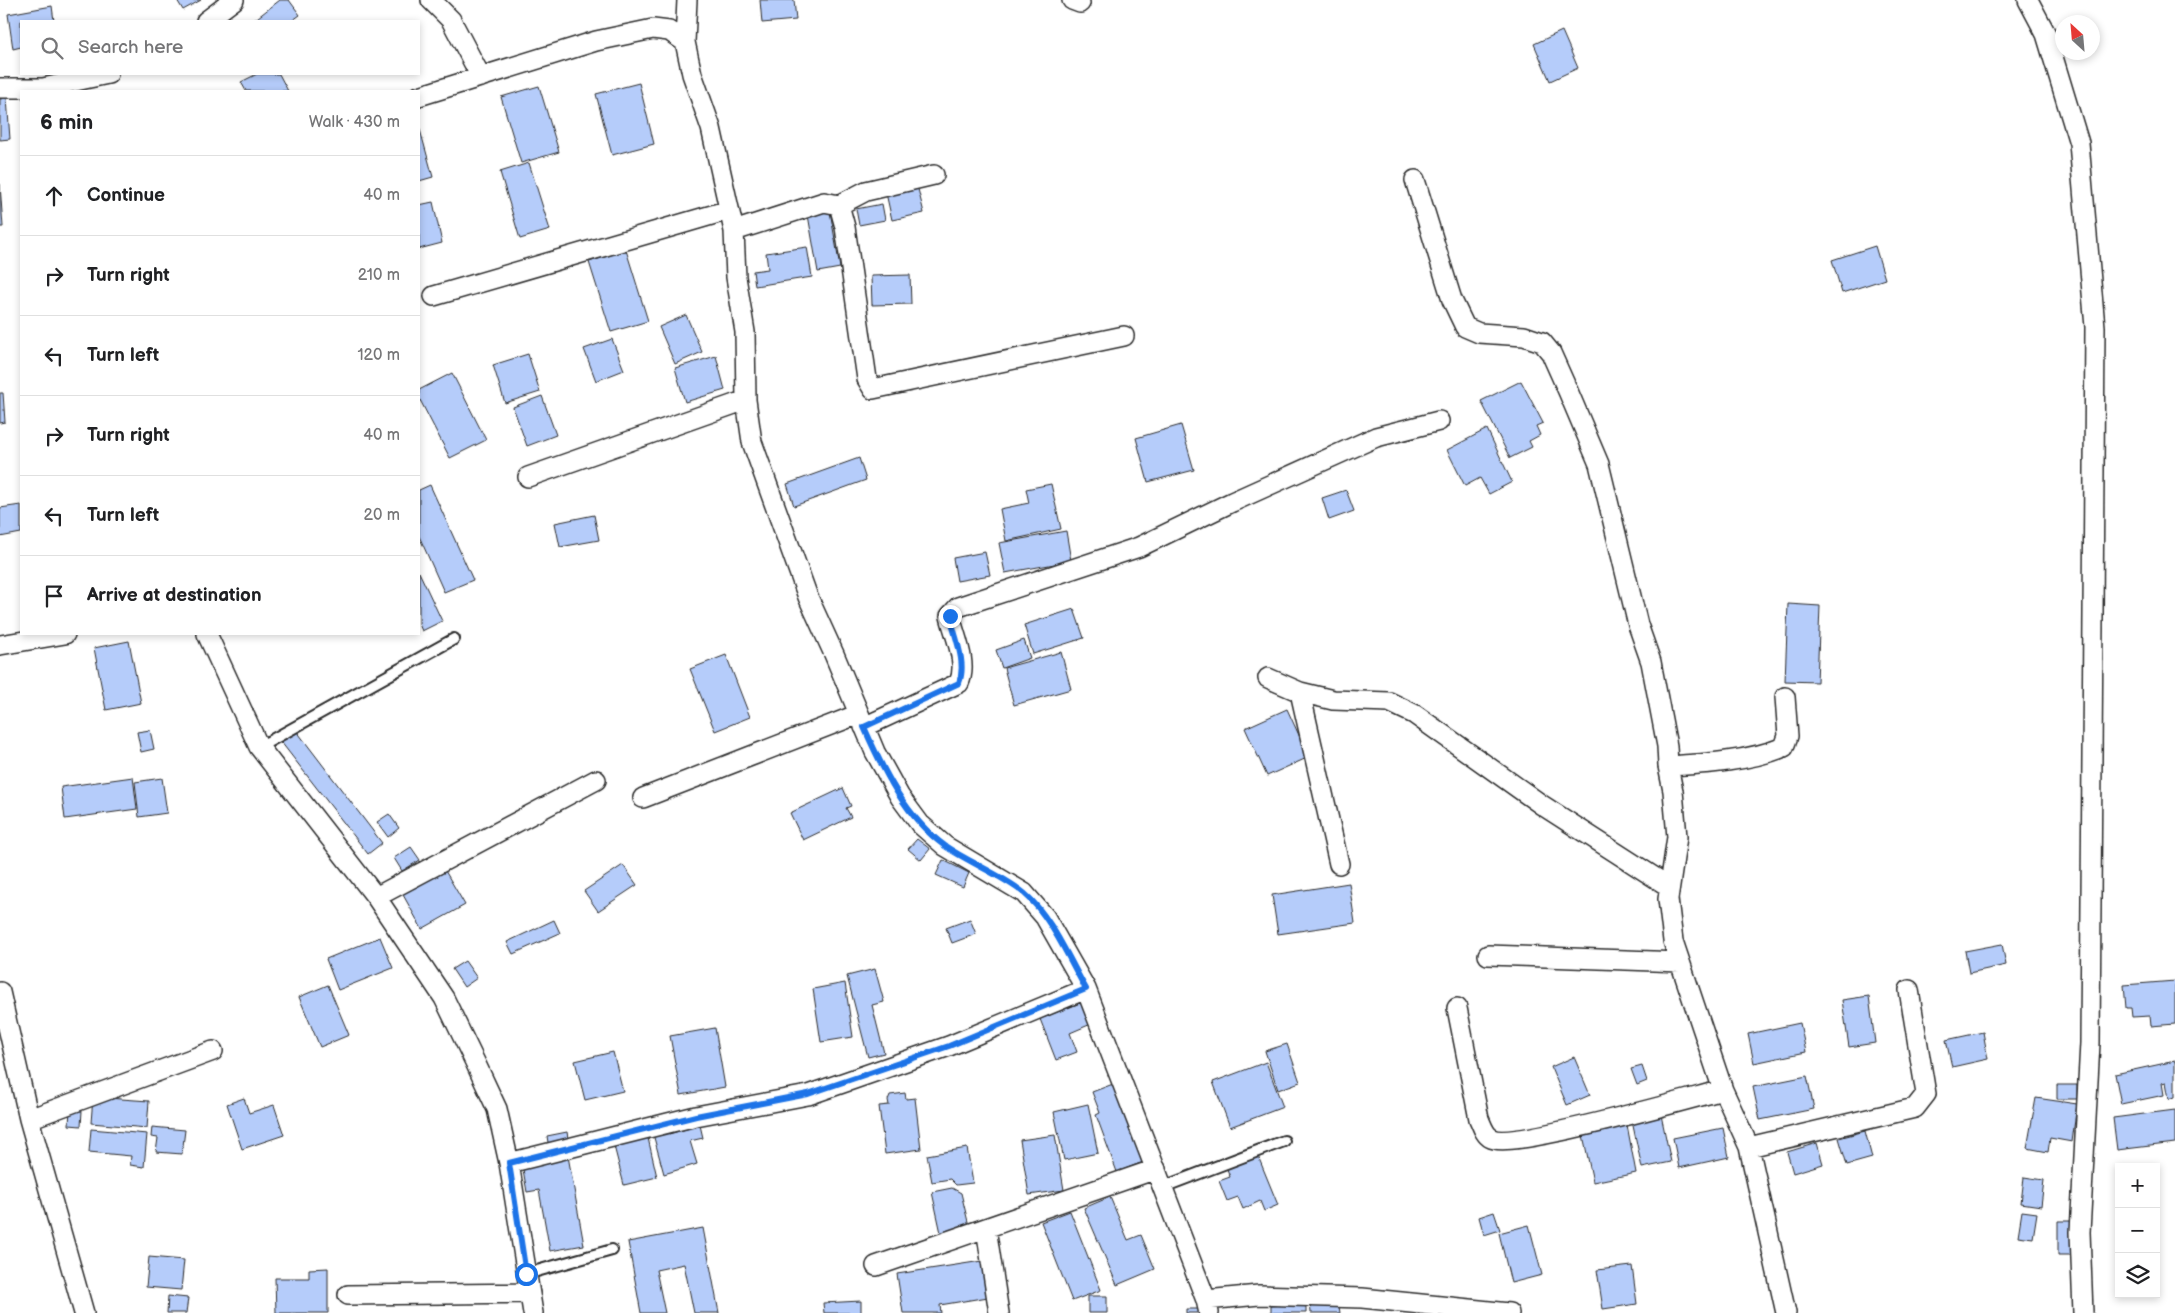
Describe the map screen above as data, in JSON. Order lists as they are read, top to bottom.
{
  "north": "top left",
  "page": {
    "search": "Search here",
    "heading": ["6 min", "Walk · 430 m"],
    "list": [
      ["Continue", "40 m"],
      ["Turn right", "210 m"],
      ["Turn left", "120 m"],
      ["Turn right", "40 m"],
      ["Turn left", "20 m"],
      "Arrive at destination"
    ],
    "map_buttons": ["+", "−"]
  }
}
